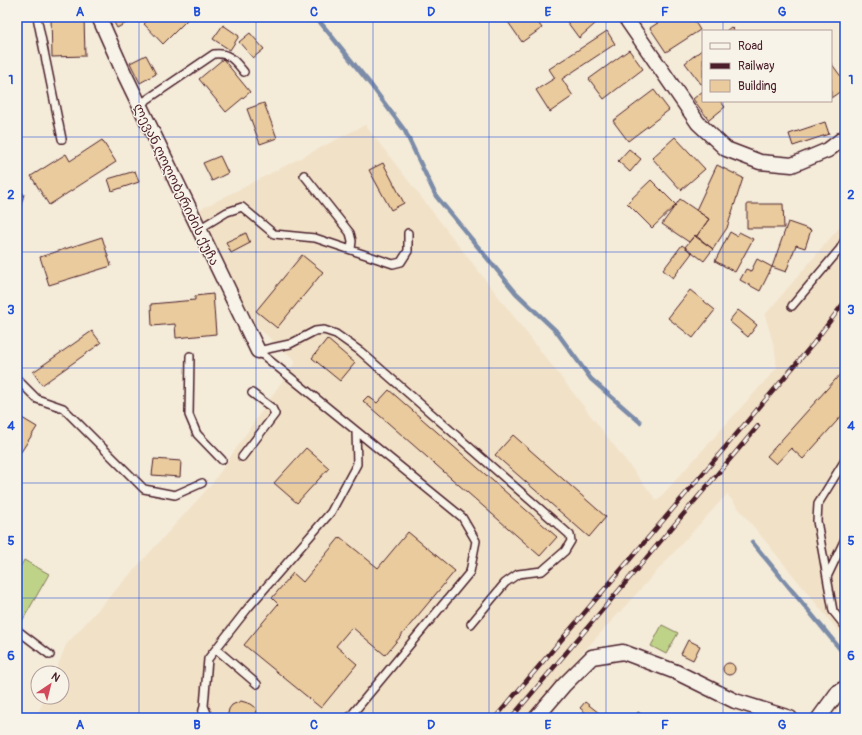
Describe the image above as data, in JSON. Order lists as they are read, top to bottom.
{
  "streets": {
    "street": ["ლევან ღოღობერიძის ქუჩა"]
  },
  "legend": ["Road", "Railway", "Building"],
  "north": "top right",
  "grid": {
    "columns": [
      "A",
      "B",
      "C",
      "D",
      "E",
      "F",
      "G"
    ],
    "rows": [
      "1",
      "2",
      "3",
      "4",
      "5",
      "6"
    ]
  }
}
